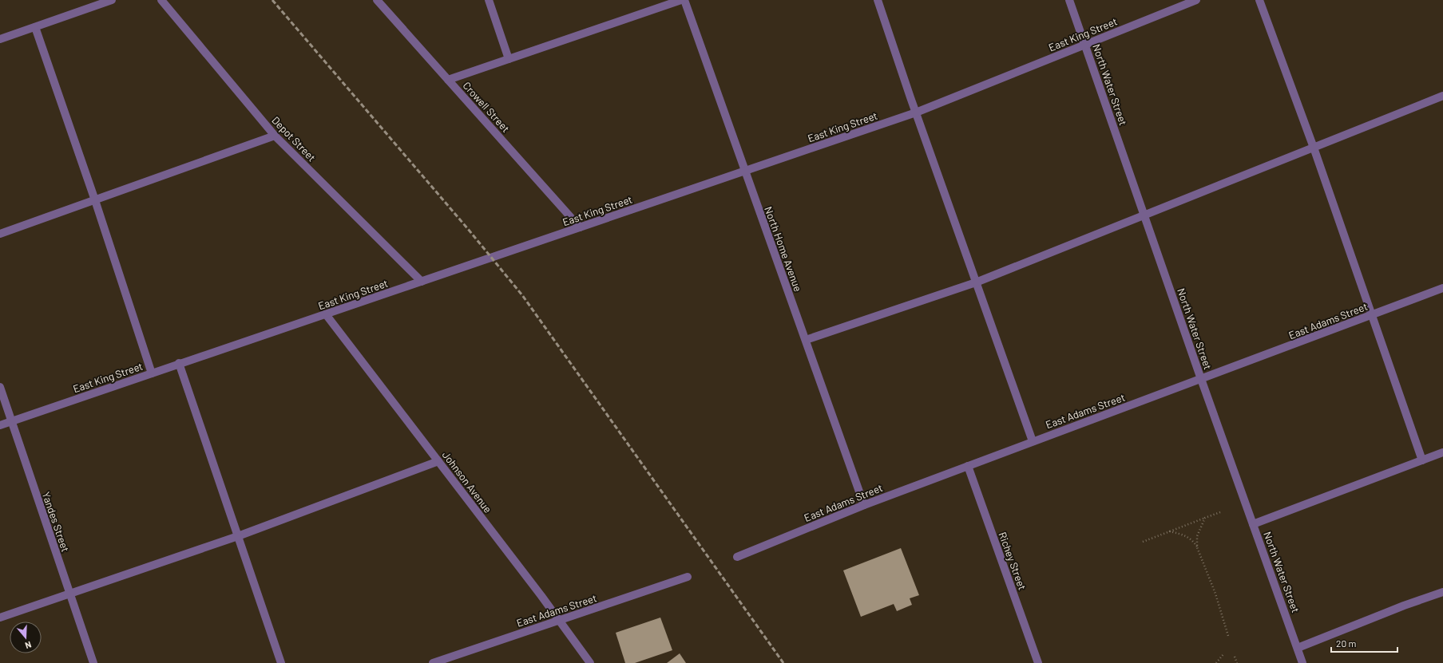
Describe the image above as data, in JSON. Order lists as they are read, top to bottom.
{
  "streets": {
    "street": [
      "East King Street",
      "North Water Street",
      "Crowell Street",
      "Depot Street",
      "North Home Avenue",
      "East Adams Street",
      "Johnson Avenue",
      "Yandes Street",
      "Richey Street"
    ]
  },
  "crossings": [
    ["East King Street", "North Water Street"],
    ["East King Street", "Crowell Street"],
    ["East King Street", "Depot Street"],
    ["East King Street", "North Home Avenue"],
    ["East King Street", "Johnson Avenue"],
    ["East King Street", "Yandes Street"],
    ["North Water Street", "East Adams Street"],
    ["North Home Avenue", "East Adams Street"],
    ["East Adams Street", "Johnson Avenue"],
    ["East Adams Street", "Richey Street"]
  ],
  "scale_bar": "20 m",
  "north": "bottom"
}
